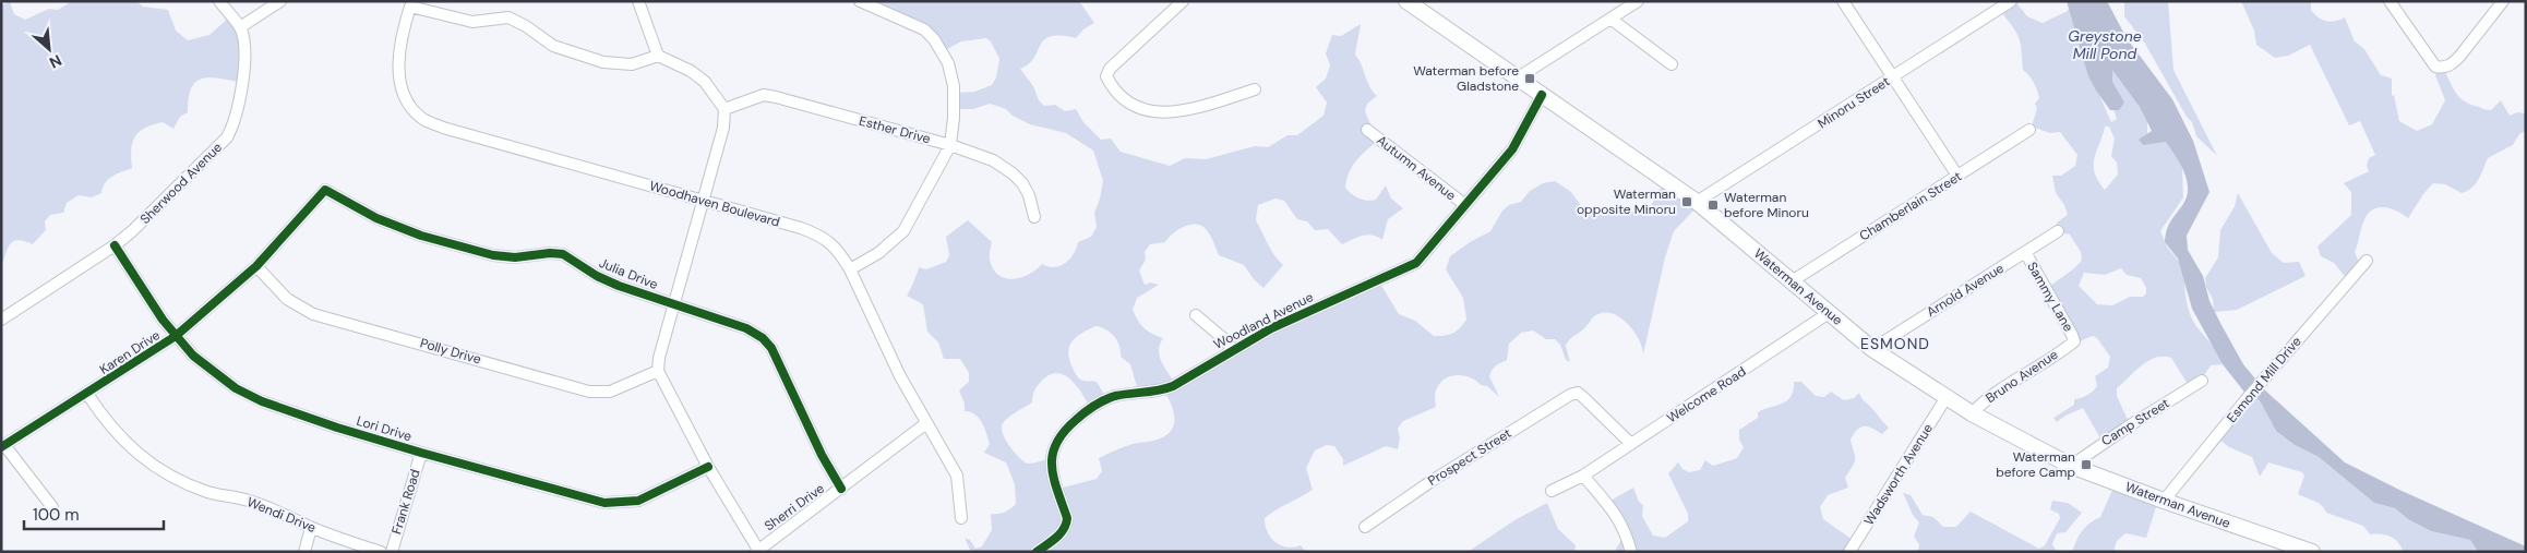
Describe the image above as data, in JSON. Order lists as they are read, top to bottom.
{
  "streets": {
    "main road": ["Waterman Avenue"],
    "street": [
      "Minoru Street",
      "Esther Drive",
      "Autumn Avenue",
      "Sherwood Avenue",
      "Woodhaven Boulevard",
      "Chamberlain Street",
      "Julia Drive",
      "Arnold Avenue",
      "Sammy Lane",
      "Woodland Avenue",
      "Polly Drive",
      "Karen Drive",
      "Bruno Avenue",
      "Esmond Mill Drive",
      "Welcome Road",
      "Camp Street",
      "Lori Drive",
      "Prospect Street",
      "Wadsworth Avenue",
      "Frank Road",
      "Sherri Drive",
      "Wendi Drive"
    ]
  },
  "crossings": [
    ["Minoru Street", "Waterman Avenue"],
    ["Autumn Avenue", "Woodland Avenue"],
    ["Sherwood Avenue", "Lori Drive"],
    ["Woodhaven Boulevard", "Sherri Drive"],
    ["Chamberlain Street", "Waterman Avenue"],
    ["Julia Drive", "Karen Drive"],
    ["Julia Drive", "Sherri Drive"],
    ["Waterman Avenue", "Arnold Avenue"],
    ["Waterman Avenue", "Woodland Avenue"],
    ["Waterman Avenue", "Bruno Avenue"],
    ["Waterman Avenue", "Esmond Mill Drive"],
    ["Waterman Avenue", "Welcome Road"],
    ["Waterman Avenue", "Camp Street"],
    ["Waterman Avenue", "Wadsworth Avenue"],
    ["Arnold Avenue", "Sammy Lane"],
    ["Sammy Lane", "Bruno Avenue"],
    ["Polly Drive", "Karen Drive"],
    ["Karen Drive", "Lori Drive"],
    ["Karen Drive", "Wendi Drive"],
    ["Welcome Road", "Prospect Street"],
    ["Lori Drive", "Frank Road"]
  ],
  "districts": ["ESMOND"],
  "water": ["Greystone Mill Pond"],
  "places": {
    "transit": [
      "Waterman before Gladstone",
      "Waterman opposite Minoru",
      "Waterman before Minoru",
      "Waterman before Camp"
    ]
  },
  "scale_bar": "100 m",
  "north": "bottom right"
}
